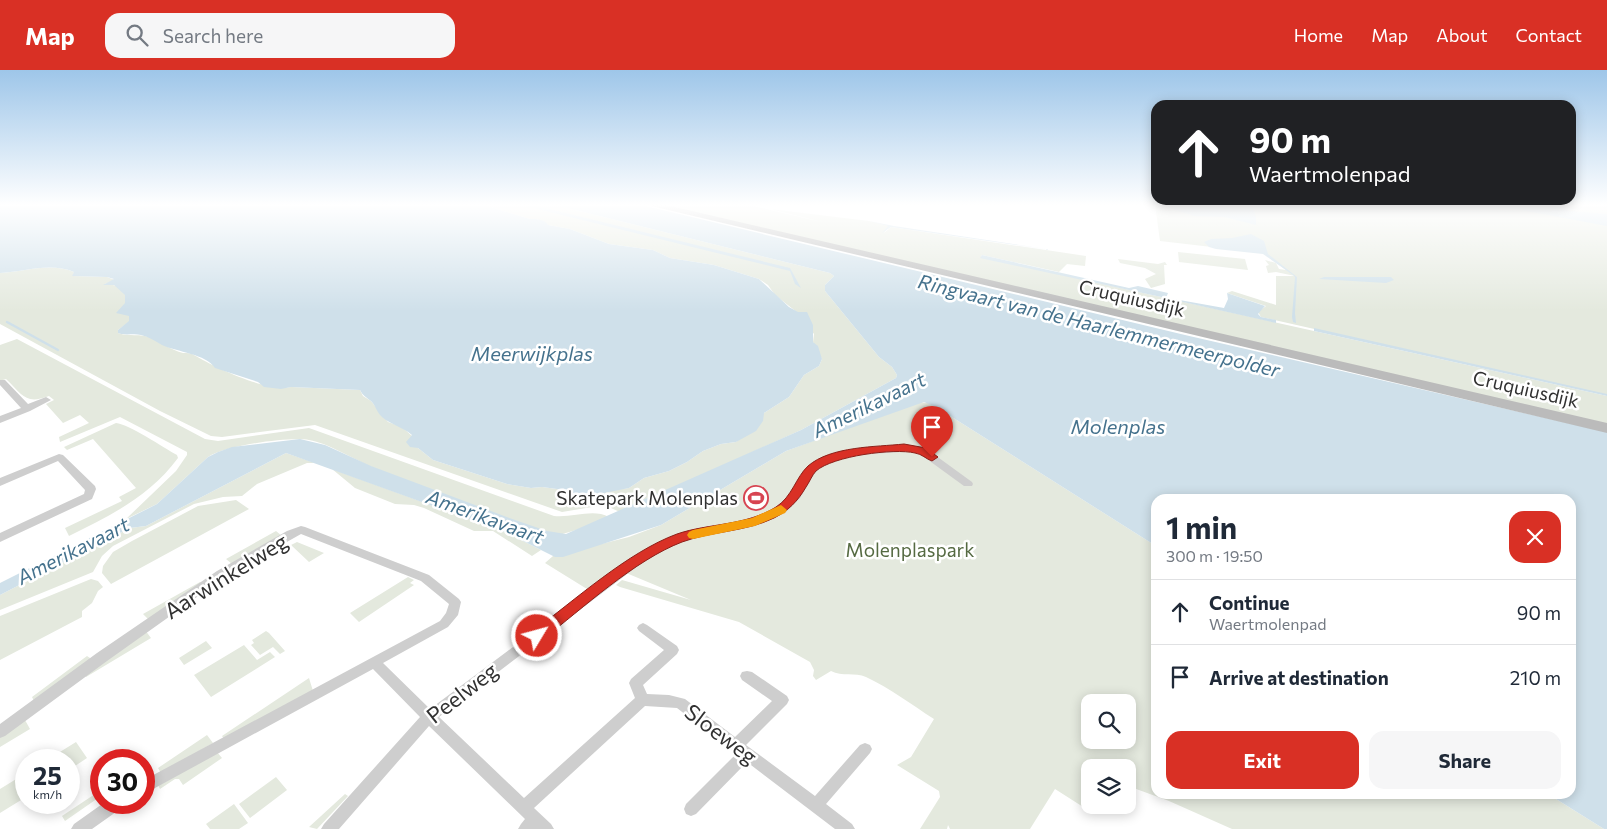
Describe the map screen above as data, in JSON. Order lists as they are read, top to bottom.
{
  "streets": {
    "street": [
      "Cruquiusdijk",
      "Aarwinkelweg",
      "Peelweg",
      "Sloeweg"
    ]
  },
  "water": [
    "Ringvaart van de Haarlemmermeerpolder",
    "Meerwijkplas",
    "Amerikavaart",
    "Molenplas"
  ],
  "parks": ["Molenplaspark"],
  "places": {
    "sports": ["Skatepark Molenplas"]
  },
  "page": {
    "header": "Map",
    "search": "Search here",
    "nav": [
      "Home",
      "Map",
      "About",
      "Contact"
    ],
    "turn": ["90 m", "Waertmolenpad"],
    "heading": ["1 min", "300 m · 19:50"],
    "list": [
      {
        "name": "Continue",
        "note": "Waertmolenpad",
        "value": "90 m"
      },
      {
        "name": "Arrive at destination",
        "value": "210 m"
      }
    ],
    "buttons": ["Exit", "Share"],
    "speed": "25 km/h",
    "limit": "30"
  }
}
